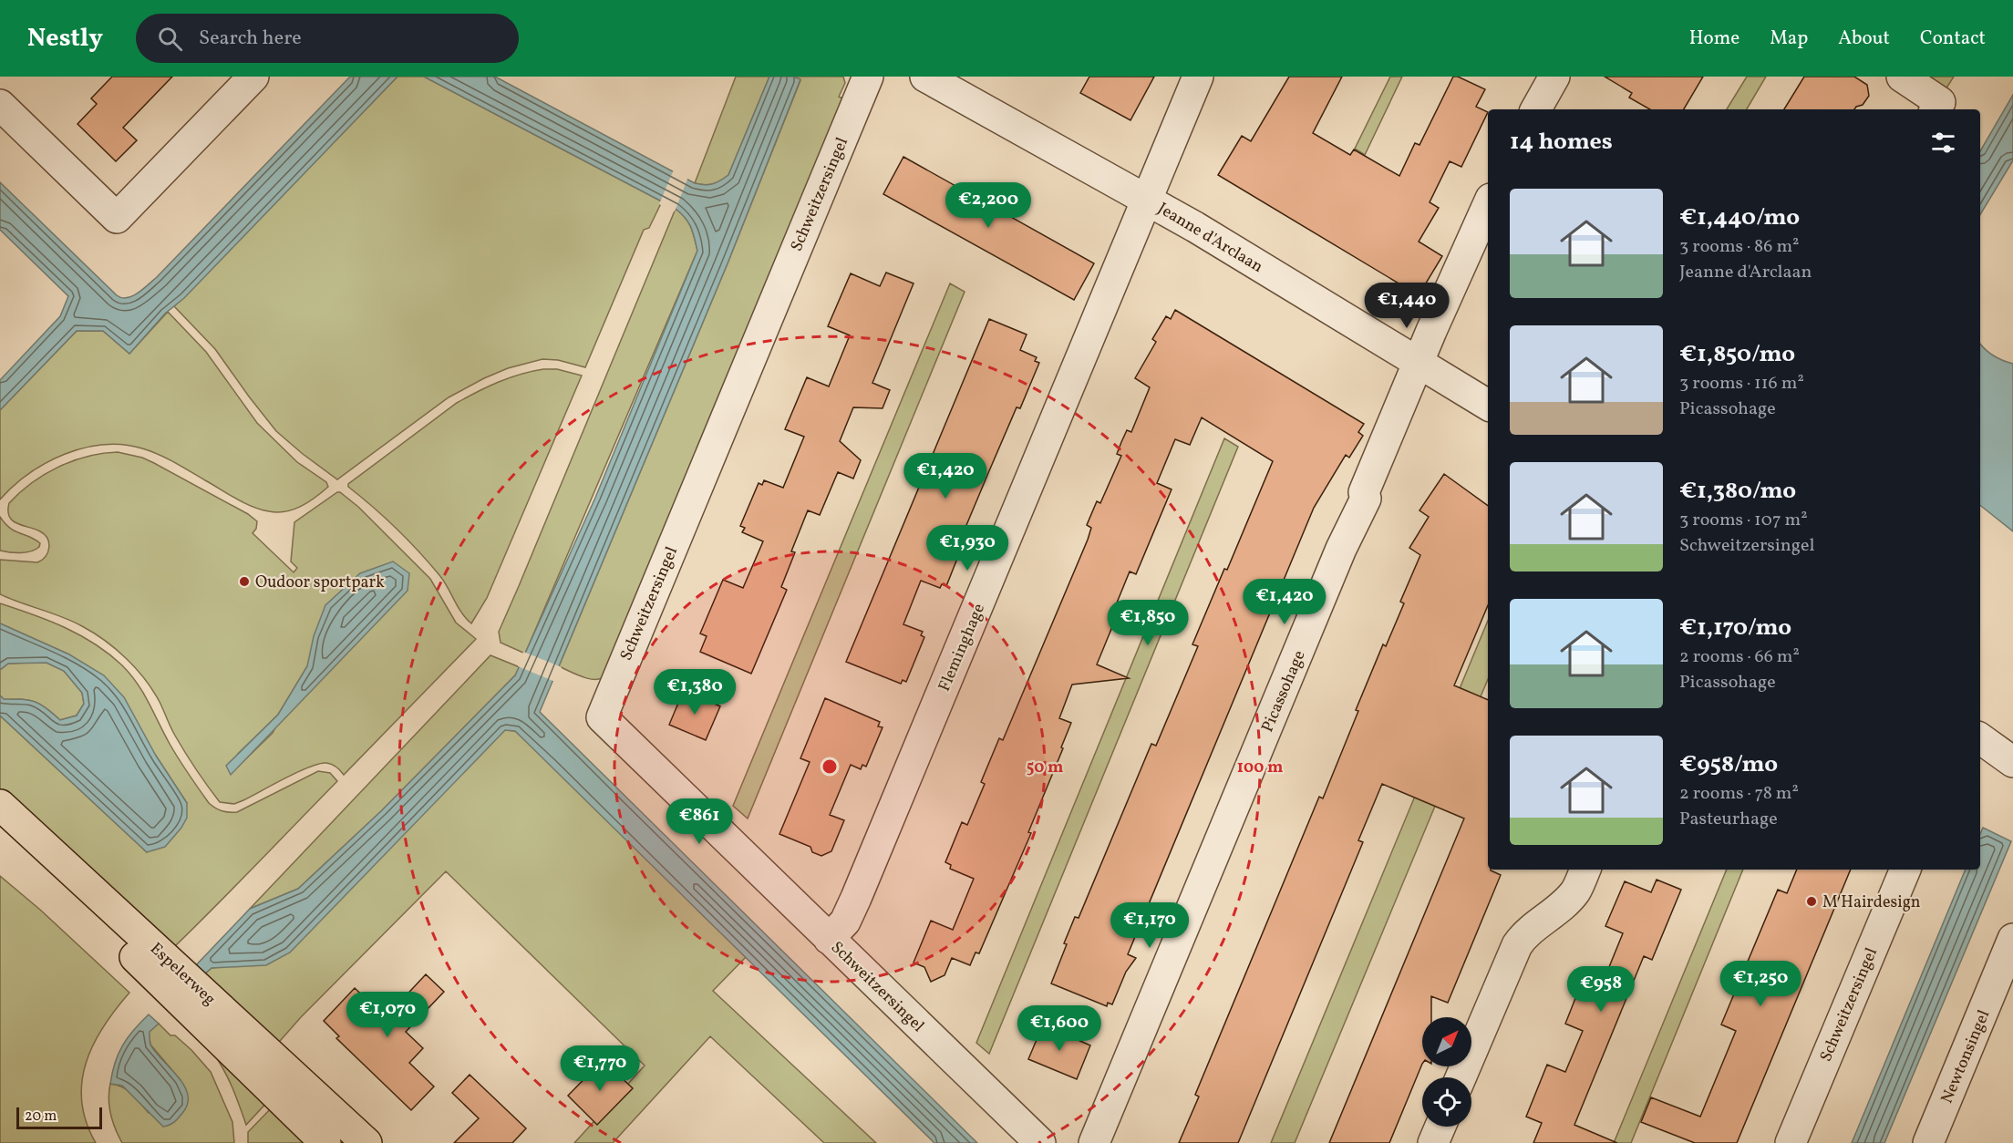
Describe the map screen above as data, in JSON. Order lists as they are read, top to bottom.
{
  "streets": {
    "main road": ["Espelerweg"],
    "street": [
      "Schweitzersingel",
      "Jeanne d'Arclaan",
      "Fleminghage",
      "Picassohage",
      "Newtonsingel"
    ]
  },
  "crossings": [
    ["Schweitzersingel", "Fleminghage"],
    ["Jeanne d'Arclaan", "Fleminghage"],
    ["Jeanne d'Arclaan", "Picassohage"]
  ],
  "places": ["Oudoor sportpark", "M Hairdesign"],
  "scale_bar": "20 m",
  "north": "top right",
  "page": {
    "header": "Nestly",
    "search": "Search here",
    "nav": [
      "Home",
      "Map",
      "About",
      "Contact"
    ],
    "heading": "14 homes",
    "list": [
      {
        "name": "€1,440/mo",
        "note": "3 rooms · 86 m² · Jeanne d'Arclaan"
      },
      {
        "name": "€1,850/mo",
        "note": "3 rooms · 116 m² · Picassohage"
      },
      {
        "name": "€1,380/mo",
        "note": "3 rooms · 107 m² · Schweitzersingel"
      },
      {
        "name": "€1,170/mo",
        "note": "2 rooms · 66 m² · Picassohage"
      },
      {
        "name": "€958/mo",
        "note": "2 rooms · 78 m² · Pasteurhage"
      }
    ],
    "price": [
      "€2,200",
      "€1,440",
      "€1,420",
      "€1,930",
      "€1,420",
      "€1,850",
      "€1,380",
      "€861",
      "€1,170",
      "€1,250",
      "€958",
      "€1,070",
      "€1,600",
      "€1,770"
    ],
    "scale": "20 m"
  },
  "rings": ["50 m", "100 m"]
}
